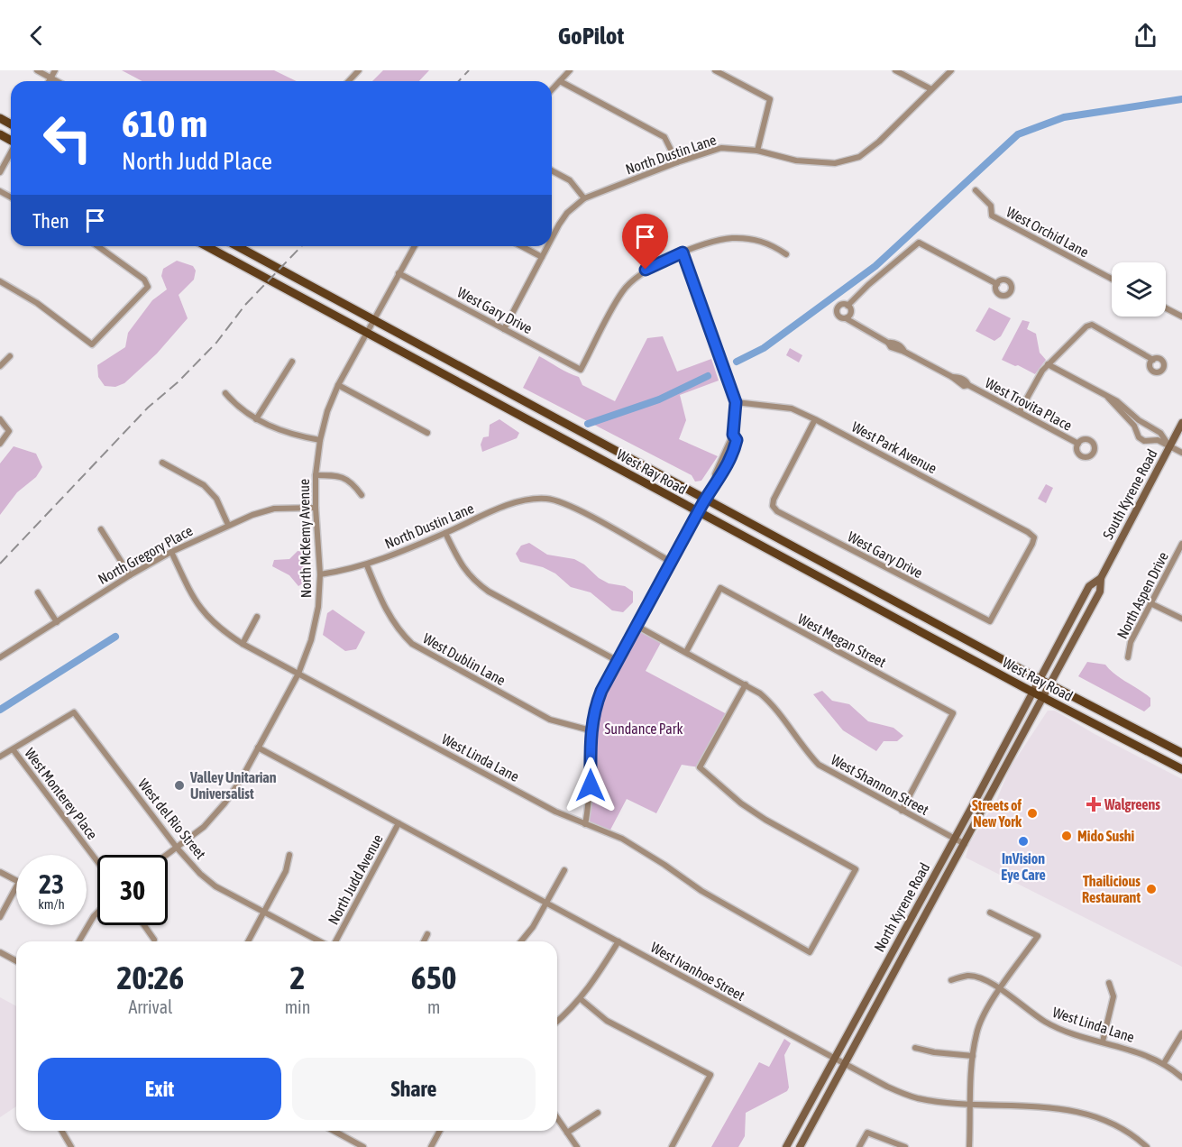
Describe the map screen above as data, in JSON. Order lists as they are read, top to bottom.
{
  "streets": {
    "main road": ["West Ray Road", "South Kyrene Road", "North Kyrene Road"],
    "street": [
      "North Dustin Lane",
      "West Orchid Lane",
      "West Gary Drive",
      "West Trovita Place",
      "West Park Avenue",
      "North McKemy Avenue",
      "North Gregory Place",
      "North Aspen Drive",
      "West Megan Street",
      "West Dublin Lane",
      "West Linda Lane",
      "West Shannon Street",
      "West Monterey Place",
      "West del Rio Street",
      "North Judd Avenue",
      "West Ivanhoe Street"
    ]
  },
  "crossings": [
    ["North Dustin Lane", "West Gary Drive"],
    ["North Dustin Lane", "North McKemy Avenue"],
    ["North Dustin Lane", "West Dublin Lane"],
    ["West Gary Drive", "West Park Avenue"],
    ["West Gary Drive", "North McKemy Avenue"],
    ["West Ray Road", "South Kyrene Road"],
    ["West Ray Road", "North McKemy Avenue"],
    ["West Ray Road", "North Kyrene Road"],
    ["South Kyrene Road", "North Kyrene Road"],
    ["North McKemy Avenue", "North Gregory Place"],
    ["North McKemy Avenue", "West Linda Lane"],
    ["North McKemy Avenue", "West del Rio Street"],
    ["North McKemy Avenue", "West Ivanhoe Street"],
    ["North Gregory Place", "West Linda Lane"],
    ["West Megan Street", "West Shannon Street"],
    ["West Linda Lane", "West Shannon Street"],
    ["West Shannon Street", "North Kyrene Road"],
    ["West Monterey Place", "West del Rio Street"],
    ["North Judd Avenue", "West Ivanhoe Street"],
    ["North Kyrene Road", "West Ivanhoe Street"]
  ],
  "parks": ["Sundance Park"],
  "places": {
    "other": [
      "Valley Unitarian Universalist",
      "Streets of New York",
      "Mido Sushi",
      "InVision Eye Care",
      "Thailicious Restaurant"
    ],
    "health": ["Walgreens"]
  },
  "page": {
    "header": "GoPilot",
    "turn": ["610 m", "North Judd Place"],
    "then": "Then",
    "speed": "23 km/h",
    "limit": "30",
    "eta": [
      "20:26",
      "Arrival",
      "2",
      "min",
      "650",
      "m"
    ],
    "buttons": ["Exit", "Share"]
  }
}
